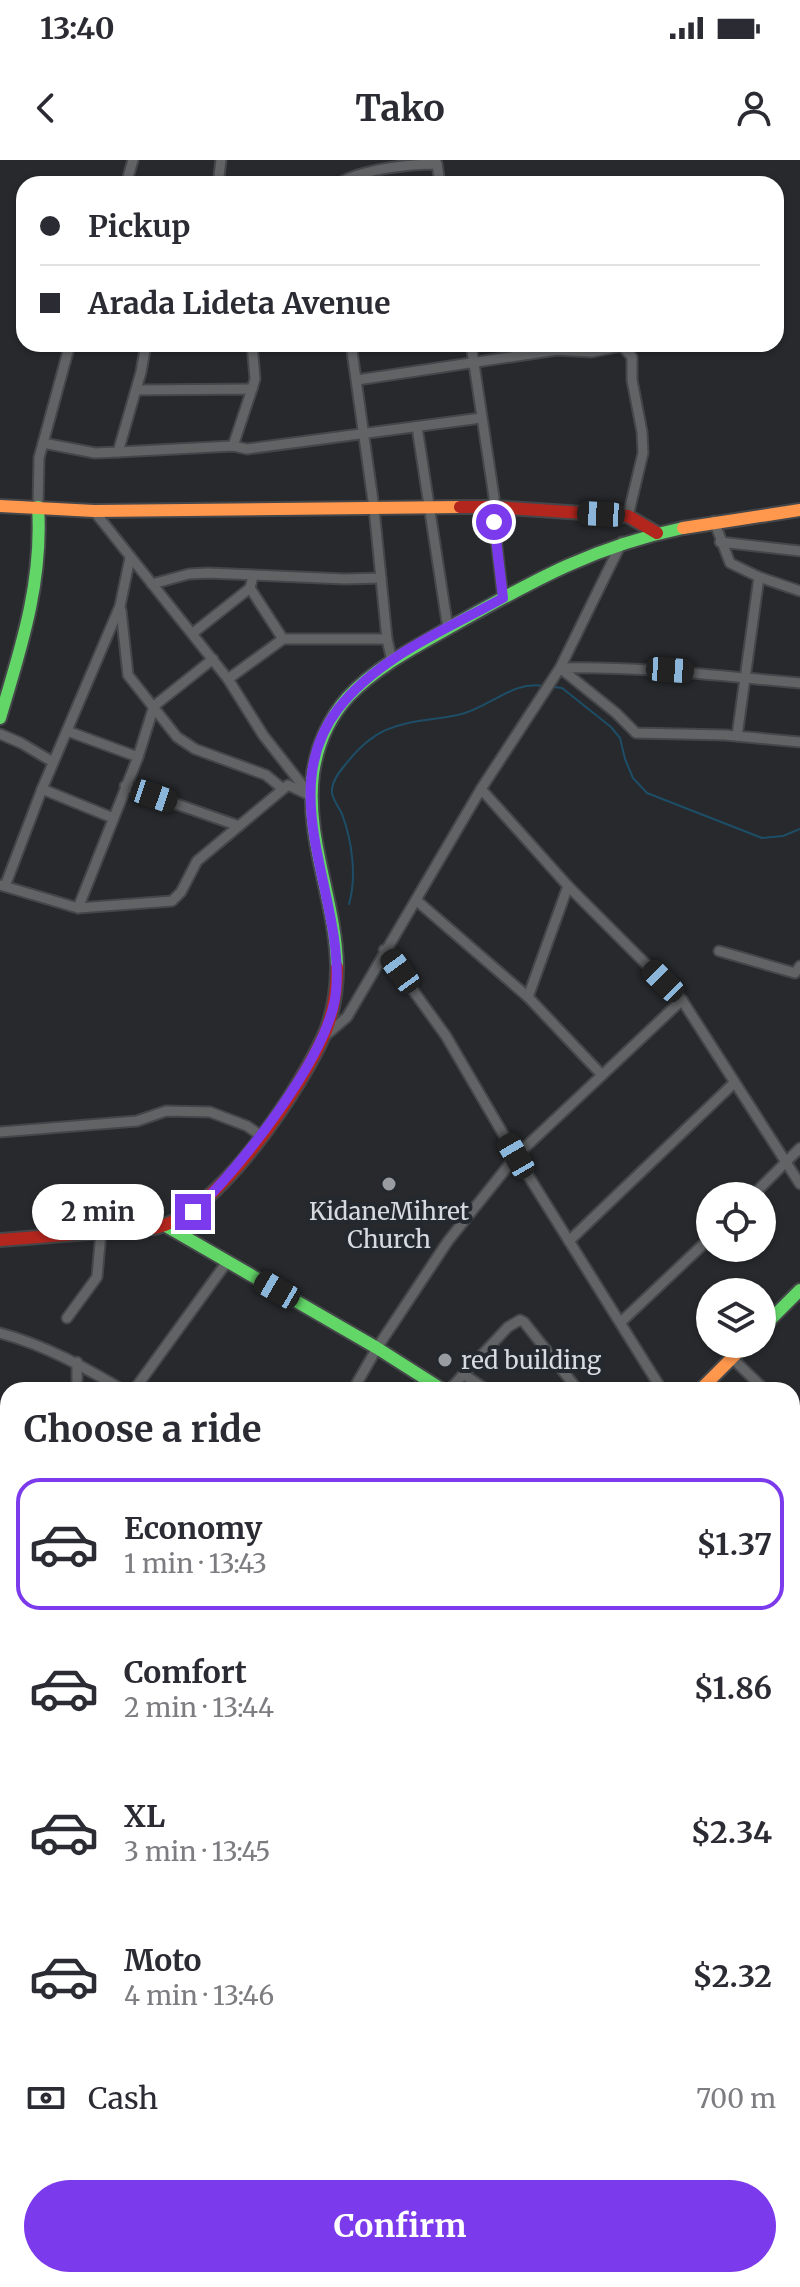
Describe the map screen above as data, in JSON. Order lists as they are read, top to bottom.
{
  "places": ["KidaneMihret Church", "red building"],
  "page": {
    "status": "13:40",
    "header": "Tako",
    "banner": ["Pickup", "Arada Lideta Avenue"],
    "bubble": "2 min",
    "heading": "Choose a ride",
    "list": [
      {
        "name": "Economy",
        "note": "1 min · 13:43",
        "value": "$1.37"
      },
      {
        "name": "Comfort",
        "note": "2 min · 13:44",
        "value": "$1.86"
      },
      {
        "name": "XL",
        "note": "3 min · 13:45",
        "value": "$2.34"
      },
      {
        "name": "Moto",
        "note": "4 min · 13:46",
        "value": "$2.32"
      }
    ],
    "pay": ["Cash", "700 m"],
    "buttons": "Confirm"
  }
}
